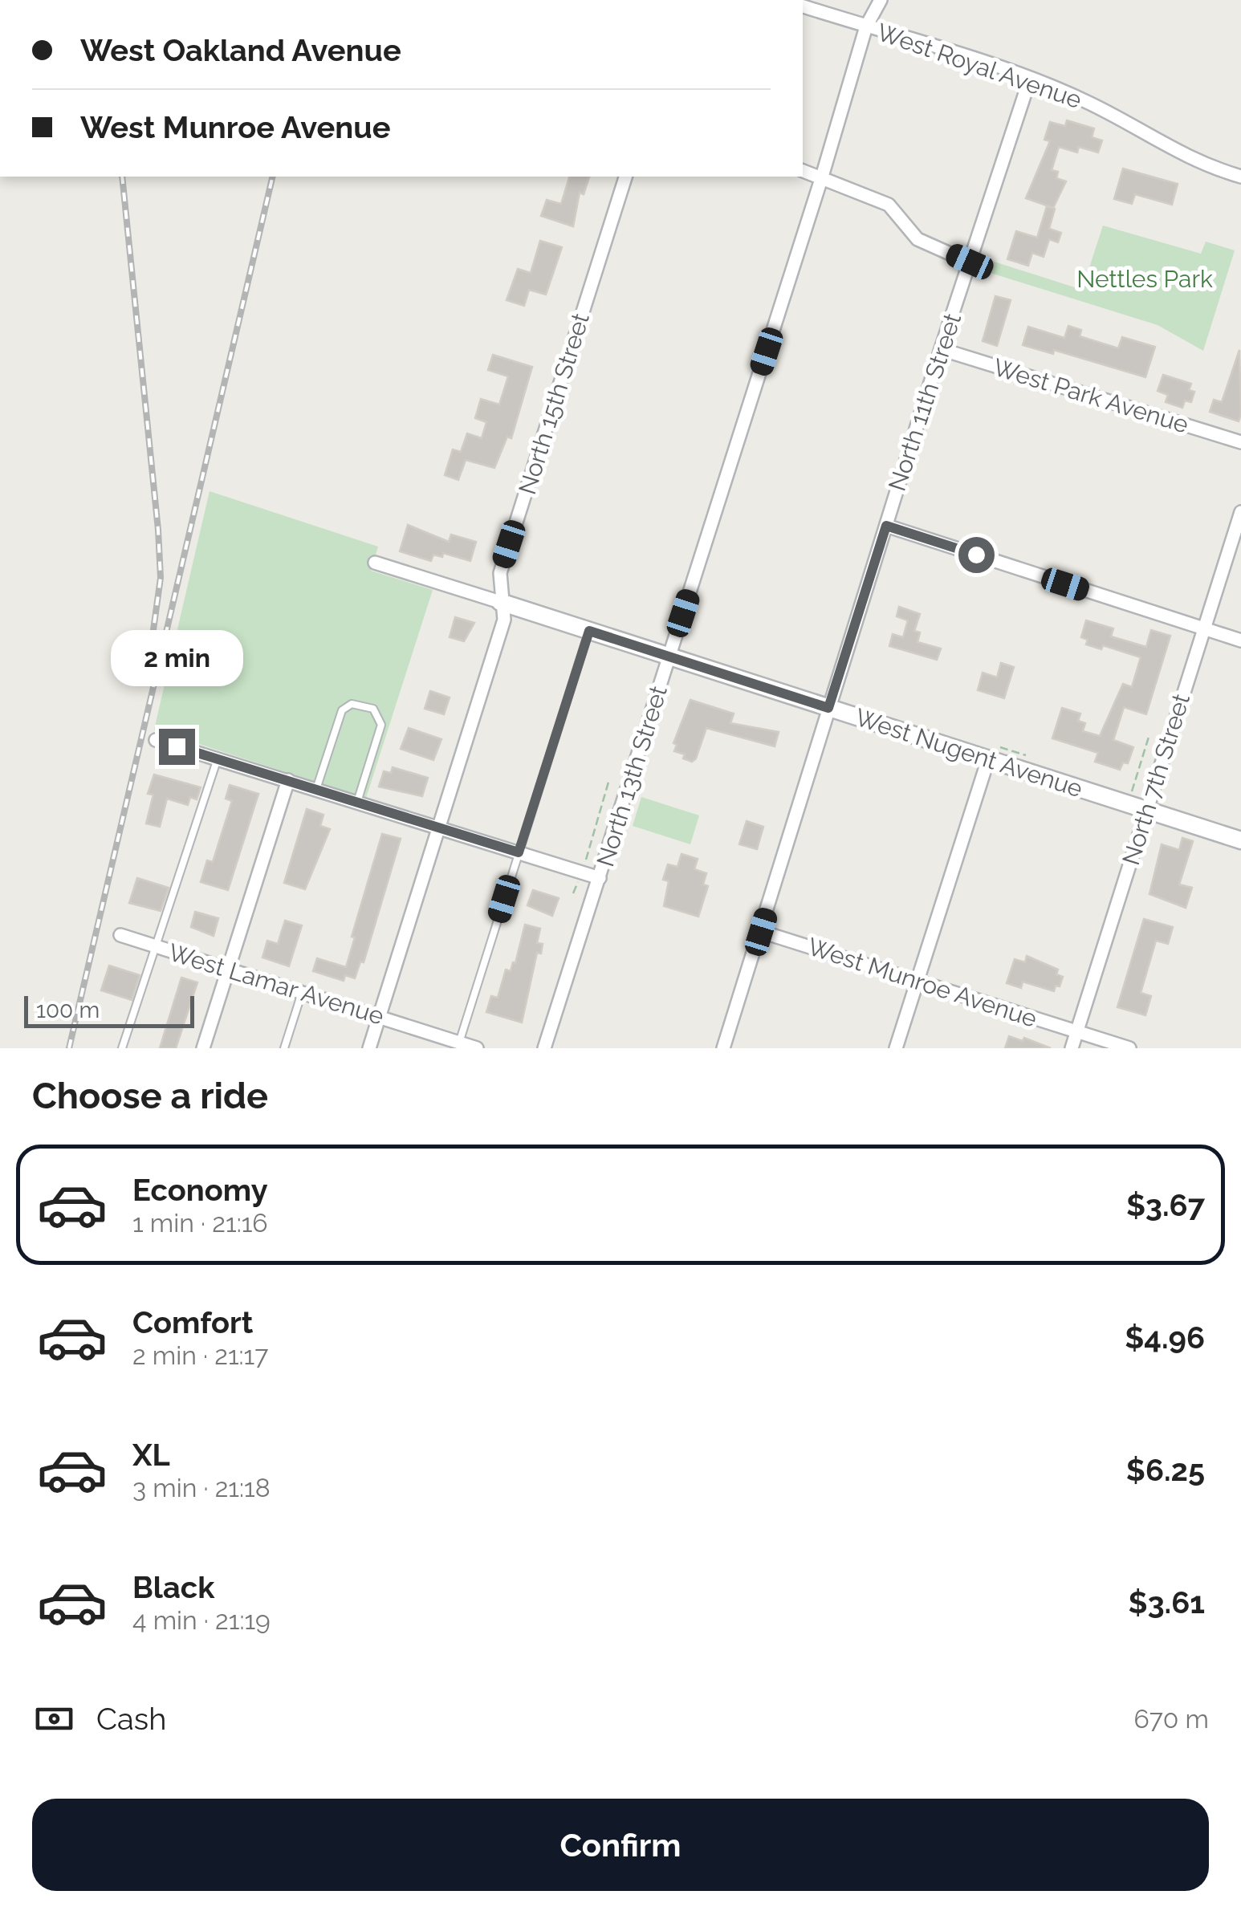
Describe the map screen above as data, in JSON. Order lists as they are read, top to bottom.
{
  "streets": {
    "street": [
      "West Royal Avenue",
      "West Park Avenue",
      "North 11th Street",
      "North 15th Street",
      "West Nugent Avenue",
      "North 13th Street",
      "North 7th Street",
      "West Munroe Avenue",
      "West Lamar Avenue"
    ]
  },
  "crossings": [
    ["West Royal Avenue", "North 11th Street"],
    ["West Royal Avenue", "North 13th Street"],
    ["West Park Avenue", "North 11th Street"],
    ["North 11th Street", "West Nugent Avenue"],
    ["North 11th Street", "West Munroe Avenue"],
    ["North 15th Street", "West Nugent Avenue"],
    ["North 15th Street", "West Lamar Avenue"],
    ["West Nugent Avenue", "North 13th Street"],
    ["West Nugent Avenue", "North 7th Street"],
    ["North 7th Street", "West Munroe Avenue"]
  ],
  "parks": ["Nettles Park"],
  "scale_bar": "100 m",
  "page": {
    "banner": ["West Oakland Avenue", "West Munroe Avenue"],
    "bubble": "2 min",
    "scale": "100 m",
    "heading": "Choose a ride",
    "list": [
      {
        "name": "Economy",
        "note": "1 min · 21:16",
        "value": "$3.67"
      },
      {
        "name": "Comfort",
        "note": "2 min · 21:17",
        "value": "$4.96"
      },
      {
        "name": "XL",
        "note": "3 min · 21:18",
        "value": "$6.25"
      },
      {
        "name": "Black",
        "note": "4 min · 21:19",
        "value": "$3.61"
      }
    ],
    "pay": ["Cash", "670 m"],
    "buttons": "Confirm"
  }
}
